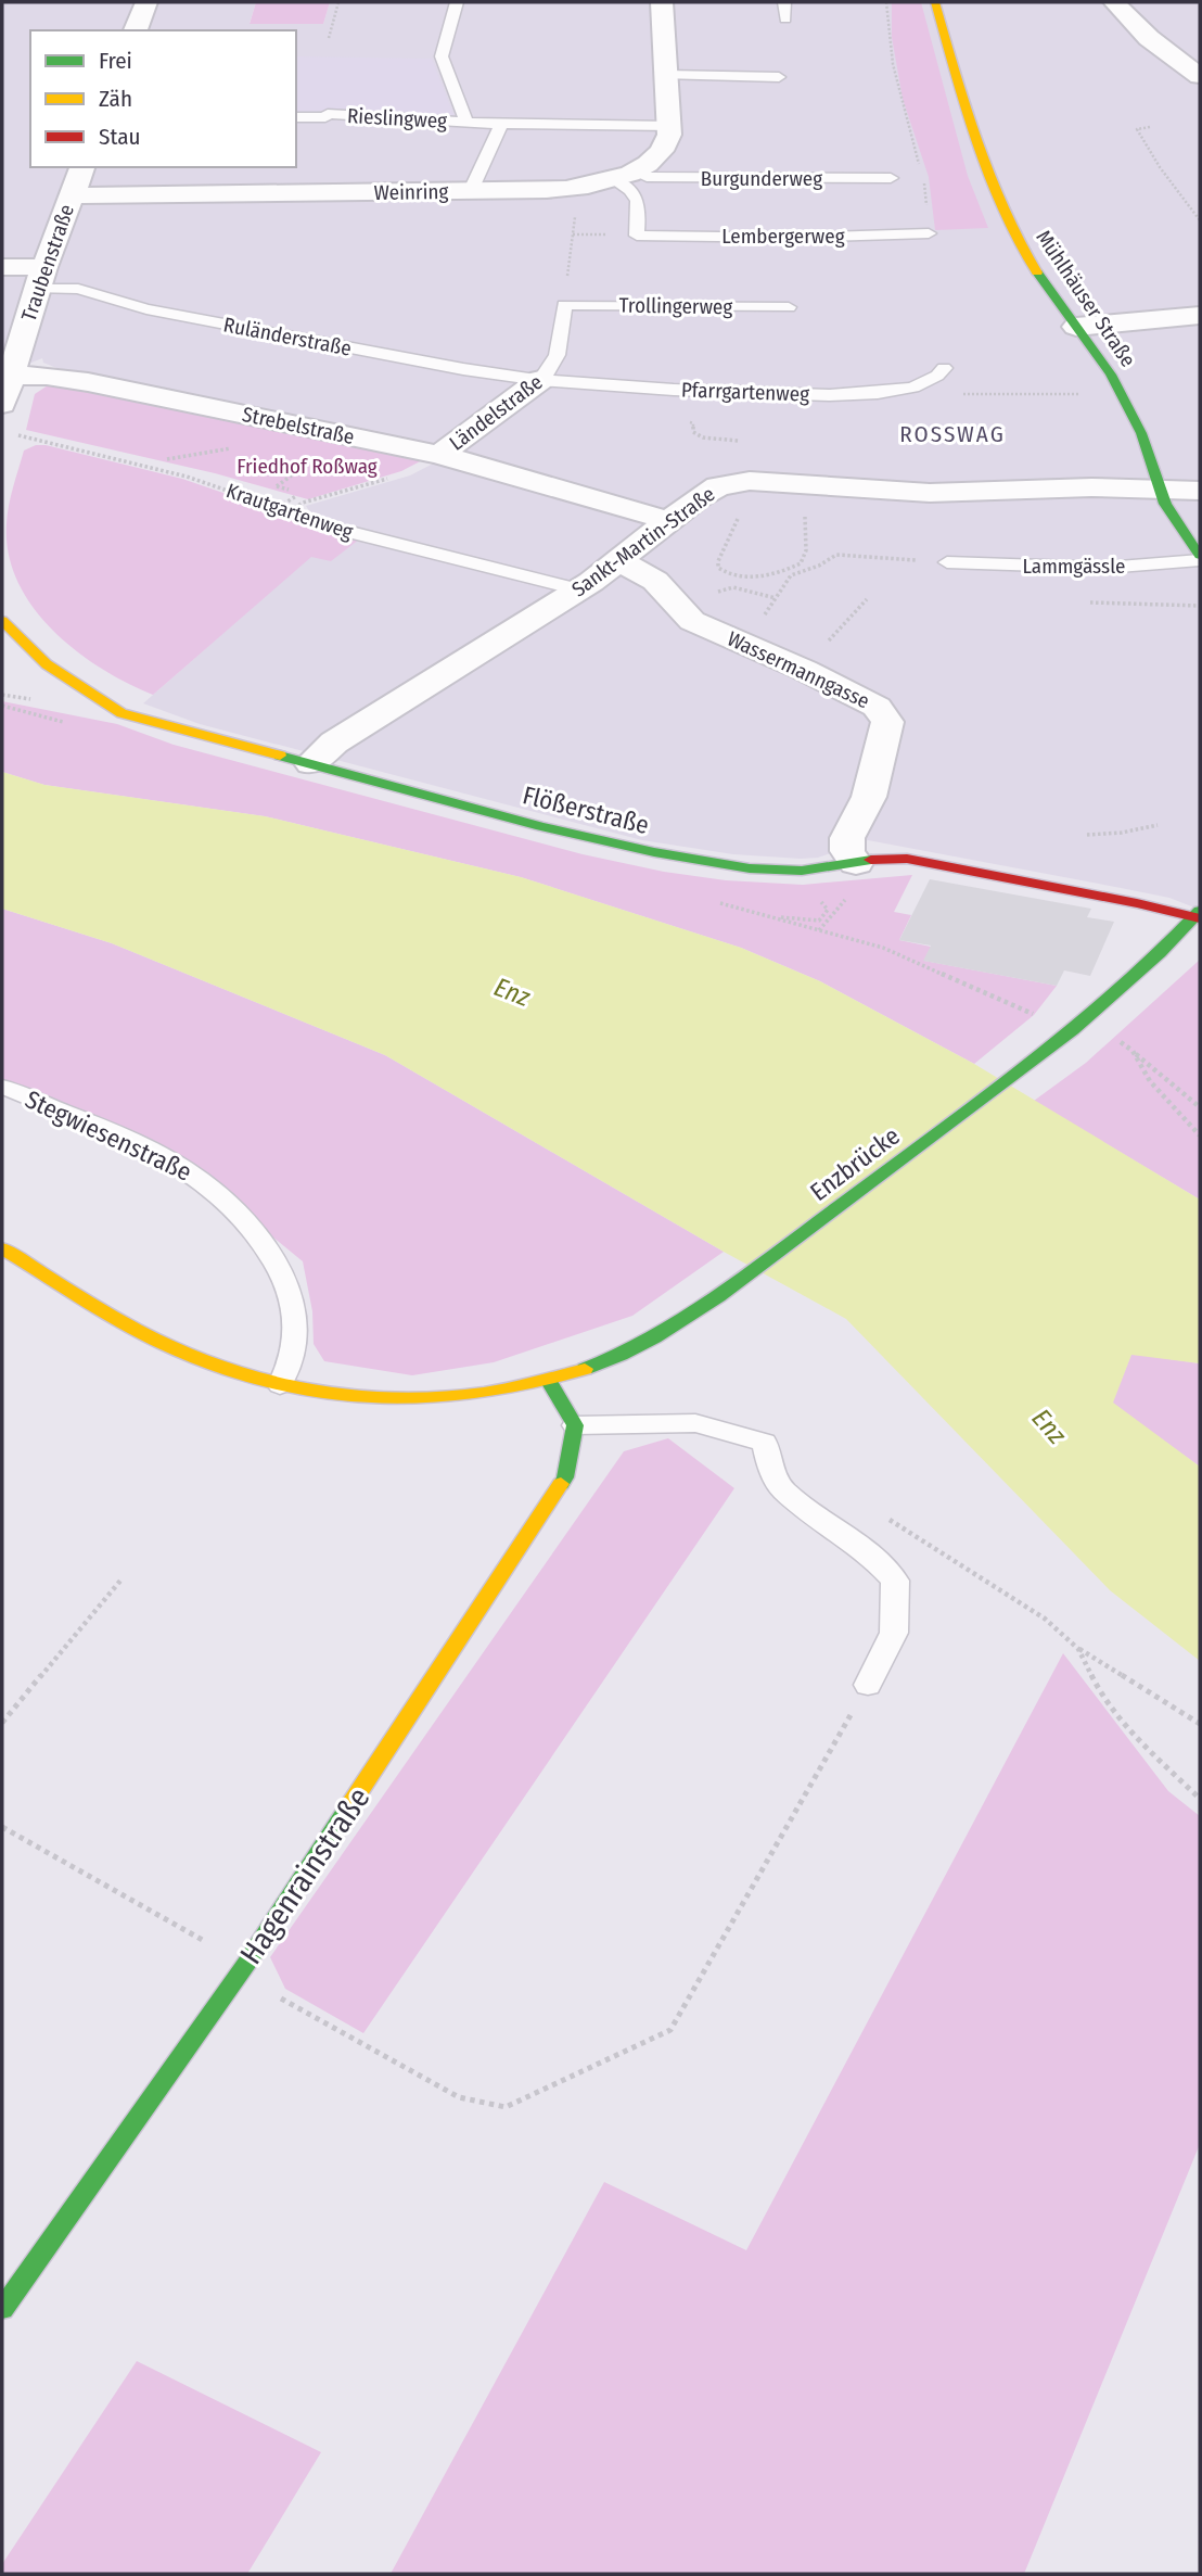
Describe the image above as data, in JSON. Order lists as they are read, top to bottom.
{
  "streets": {
    "street": [
      "Weinring",
      "Traubenstraße",
      "Mühlhäuser Straße",
      "Ländelstraße",
      "Strebelstraße",
      "Sankt-Martin-Straße",
      "Wassermanngasse",
      "Flößerstraße",
      "Enzbrücke",
      "Hagenrainstraße"
    ],
    "lane": [
      "Rieslingweg",
      "Burgunderweg",
      "Lembergerweg",
      "Trollingerweg",
      "Ruländerstraße",
      "Pfarrgartenweg",
      "Krautgartenweg",
      "Lammgässle",
      "Stegwiesenstraße"
    ]
  },
  "crossings": [
    ["Rieslingweg", "Weinring"],
    ["Burgunderweg", "Weinring"],
    ["Burgunderweg", "Lembergerweg"],
    ["Weinring", "Lembergerweg"],
    ["Weinring", "Traubenstraße"],
    ["Traubenstraße", "Ruländerstraße"],
    ["Traubenstraße", "Strebelstraße"],
    ["Mühlhäuser Straße", "Sankt-Martin-Straße"],
    ["Mühlhäuser Straße", "Lammgässle"],
    ["Trollingerweg", "Ländelstraße"],
    ["Ruländerstraße", "Pfarrgartenweg"],
    ["Ruländerstraße", "Ländelstraße"],
    ["Pfarrgartenweg", "Ländelstraße"],
    ["Ländelstraße", "Strebelstraße"],
    ["Strebelstraße", "Sankt-Martin-Straße"],
    ["Krautgartenweg", "Sankt-Martin-Straße"],
    ["Sankt-Martin-Straße", "Wassermanngasse"],
    ["Sankt-Martin-Straße", "Flößerstraße"],
    ["Wassermanngasse", "Flößerstraße"],
    ["Flößerstraße", "Enzbrücke"],
    ["Stegwiesenstraße", "Enzbrücke"]
  ],
  "districts": ["ROSSWAG"],
  "water": ["Enz"],
  "parks": ["Friedhof Roßwag"],
  "legend": ["Frei", "Zäh", "Stau"]
}
